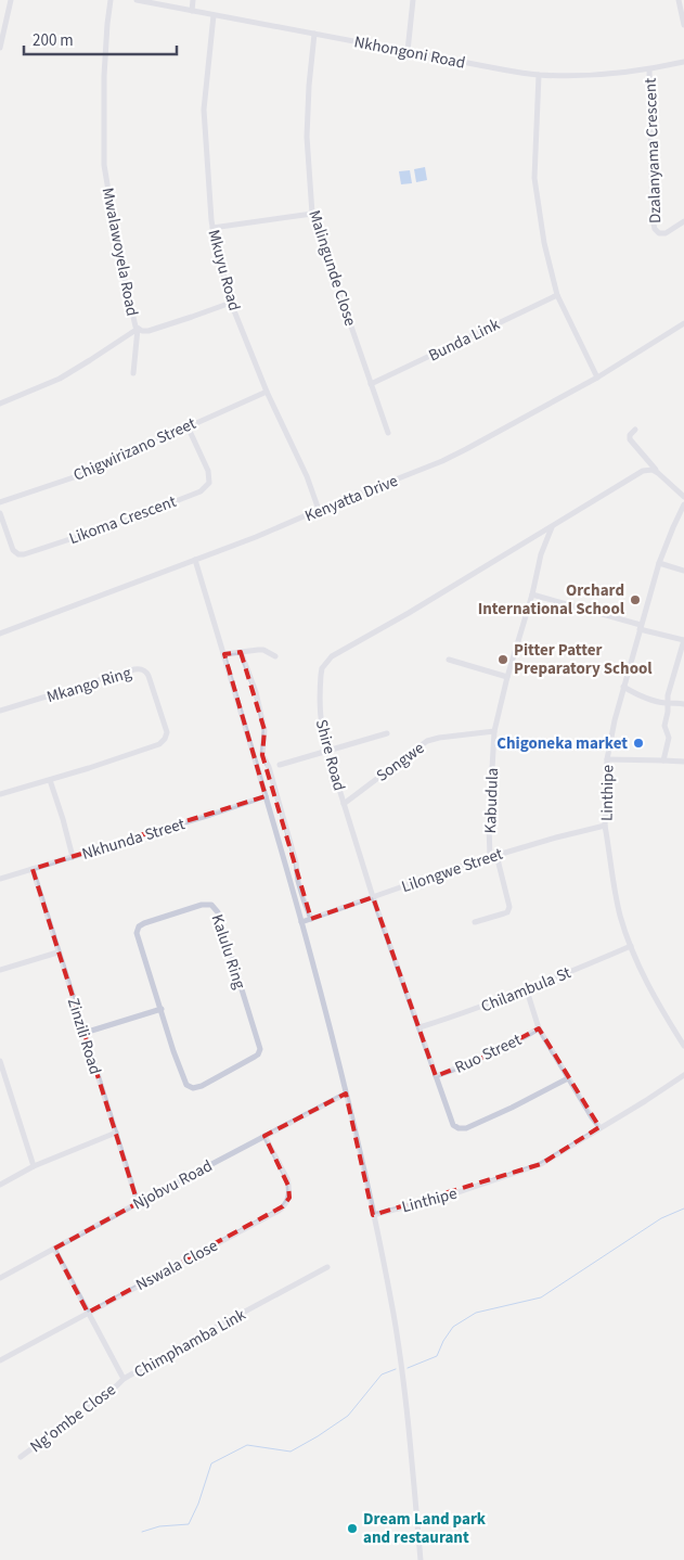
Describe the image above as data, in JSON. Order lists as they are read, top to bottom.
{
  "streets": {
    "street": [
      "Nkhongoni Road",
      "Dzalanyama Crescent",
      "Mwalawoyela Road",
      "Malingunde Close",
      "Mkuyu Road",
      "Bunda Link",
      "Chigwirizano Street",
      "Kenyatta Drive",
      "Likoma Crescent",
      "Mkango Ring",
      "Shire Road",
      "Songwe",
      "Linthipe",
      "Kabudula",
      "Nkhunda Street",
      "Lilongwe Street",
      "Kalulu Ring",
      "Chilambula St",
      "Zinzili Road",
      "Ruo Street",
      "Njobvu Road",
      "Nswala Close",
      "Chimphamba Link",
      "Ng'ombe Close"
    ]
  },
  "crossings": [
    ["Nkhongoni Road", "Dzalanyama Crescent"],
    ["Nkhongoni Road", "Malingunde Close"],
    ["Nkhongoni Road", "Mkuyu Road"],
    ["Mwalawoyela Road", "Mkuyu Road"],
    ["Malingunde Close", "Bunda Link"],
    ["Mkuyu Road", "Chigwirizano Street"],
    ["Mkuyu Road", "Kenyatta Drive"],
    ["Chigwirizano Street", "Likoma Crescent"],
    ["Shire Road", "Songwe"],
    ["Shire Road", "Kabudula"],
    ["Shire Road", "Lilongwe Street"],
    ["Shire Road", "Chilambula St"],
    ["Shire Road", "Ruo Street"],
    ["Songwe", "Kabudula"],
    ["Linthipe", "Lilongwe Street"],
    ["Linthipe", "Chilambula St"],
    ["Kabudula", "Lilongwe Street"],
    ["Nkhunda Street", "Zinzili Road"],
    ["Zinzili Road", "Njobvu Road"],
    ["Njobvu Road", "Nswala Close"],
    ["Njobvu Road", "Chimphamba Link"],
    ["Nswala Close", "Chimphamba Link"],
    ["Chimphamba Link", "Ng'ombe Close"]
  ],
  "places": [
    "Orchard International School",
    "Pitter Patter Preparatory School",
    "Chigoneka market",
    "Dream Land park and restaurant"
  ],
  "scale_bar": "200 m"
}
